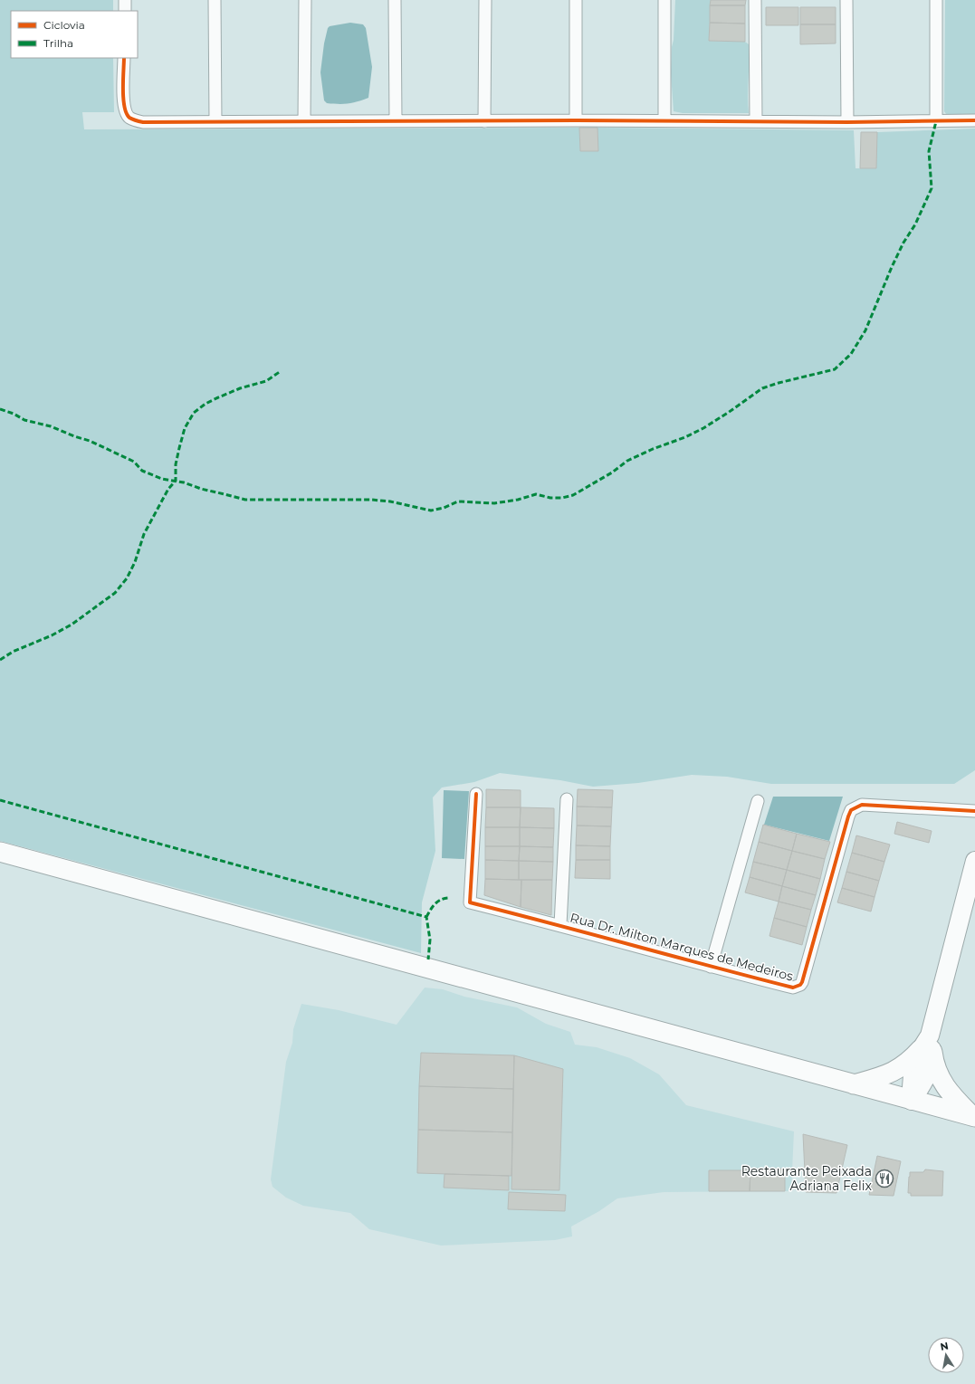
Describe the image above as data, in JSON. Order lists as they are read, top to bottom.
{
  "streets": {
    "street": ["Rua Dr. Milton Marques de Medeiros"]
  },
  "places": {
    "restaurant": ["Restaurante Peixada Adriana Felix"]
  },
  "legend": ["Ciclovia", "Trilha"],
  "north": "top"
}
